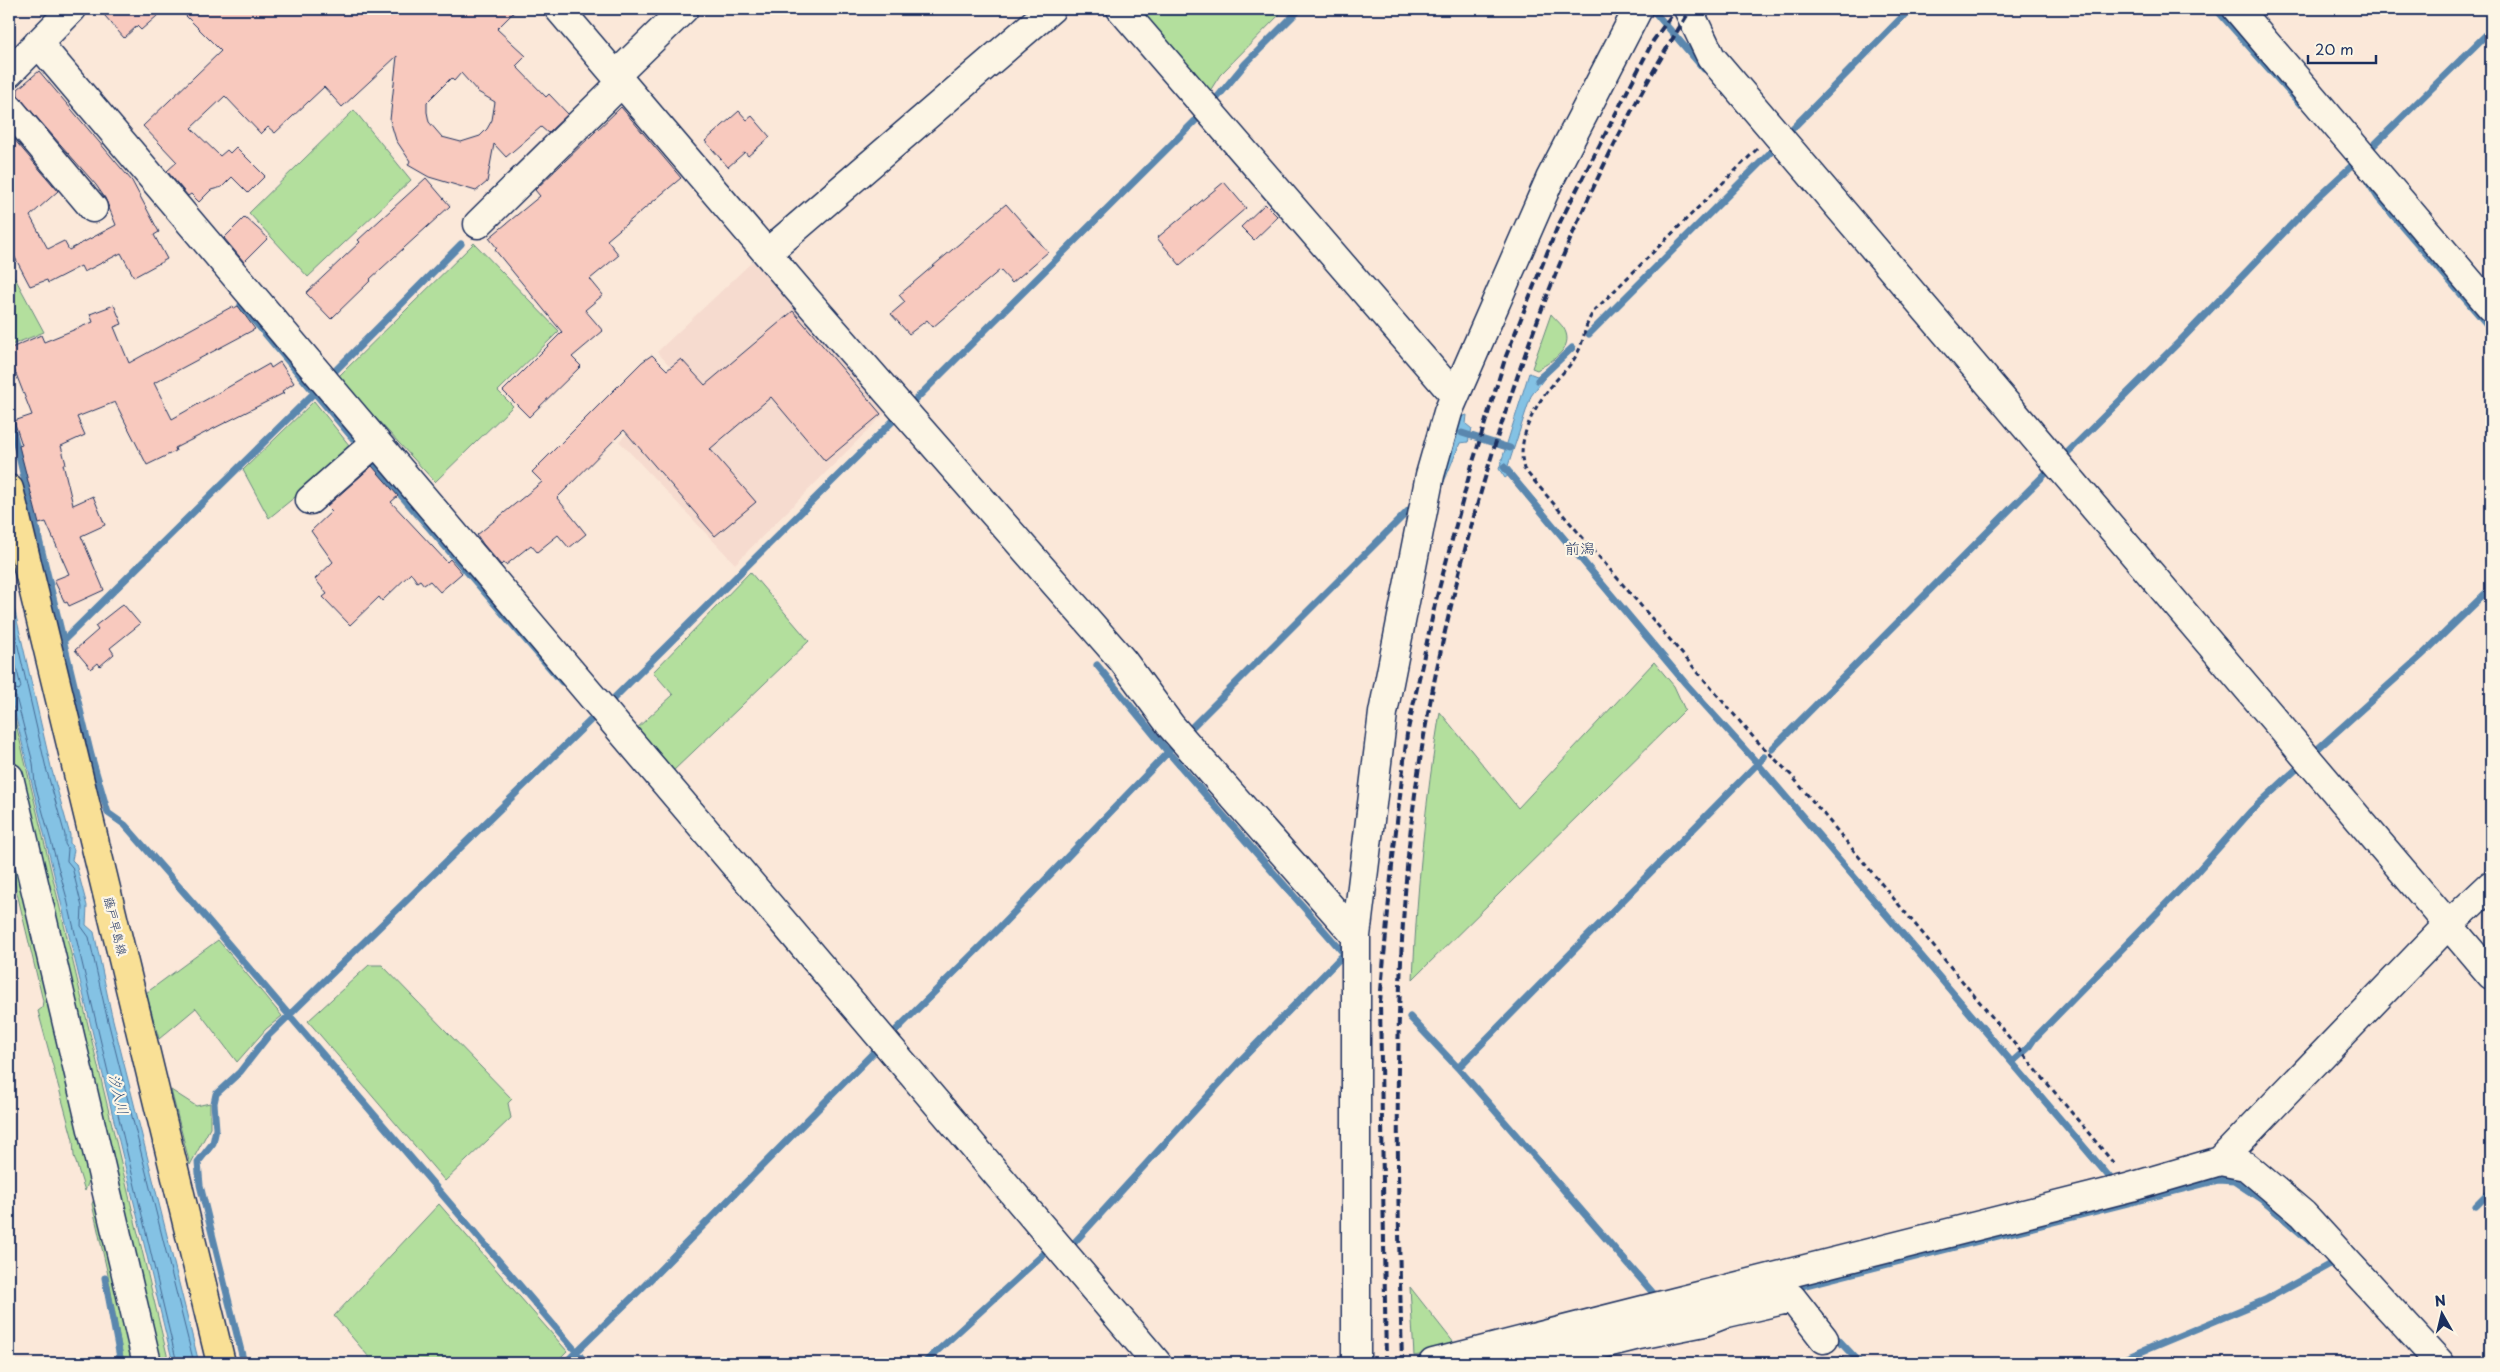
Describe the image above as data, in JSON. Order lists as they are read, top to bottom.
{
  "streets": {
    "main road": ["藤戸早島線"]
  },
  "districts": ["前潟"],
  "water": ["汐入川"],
  "scale_bar": "20 m",
  "north": "top"
}
